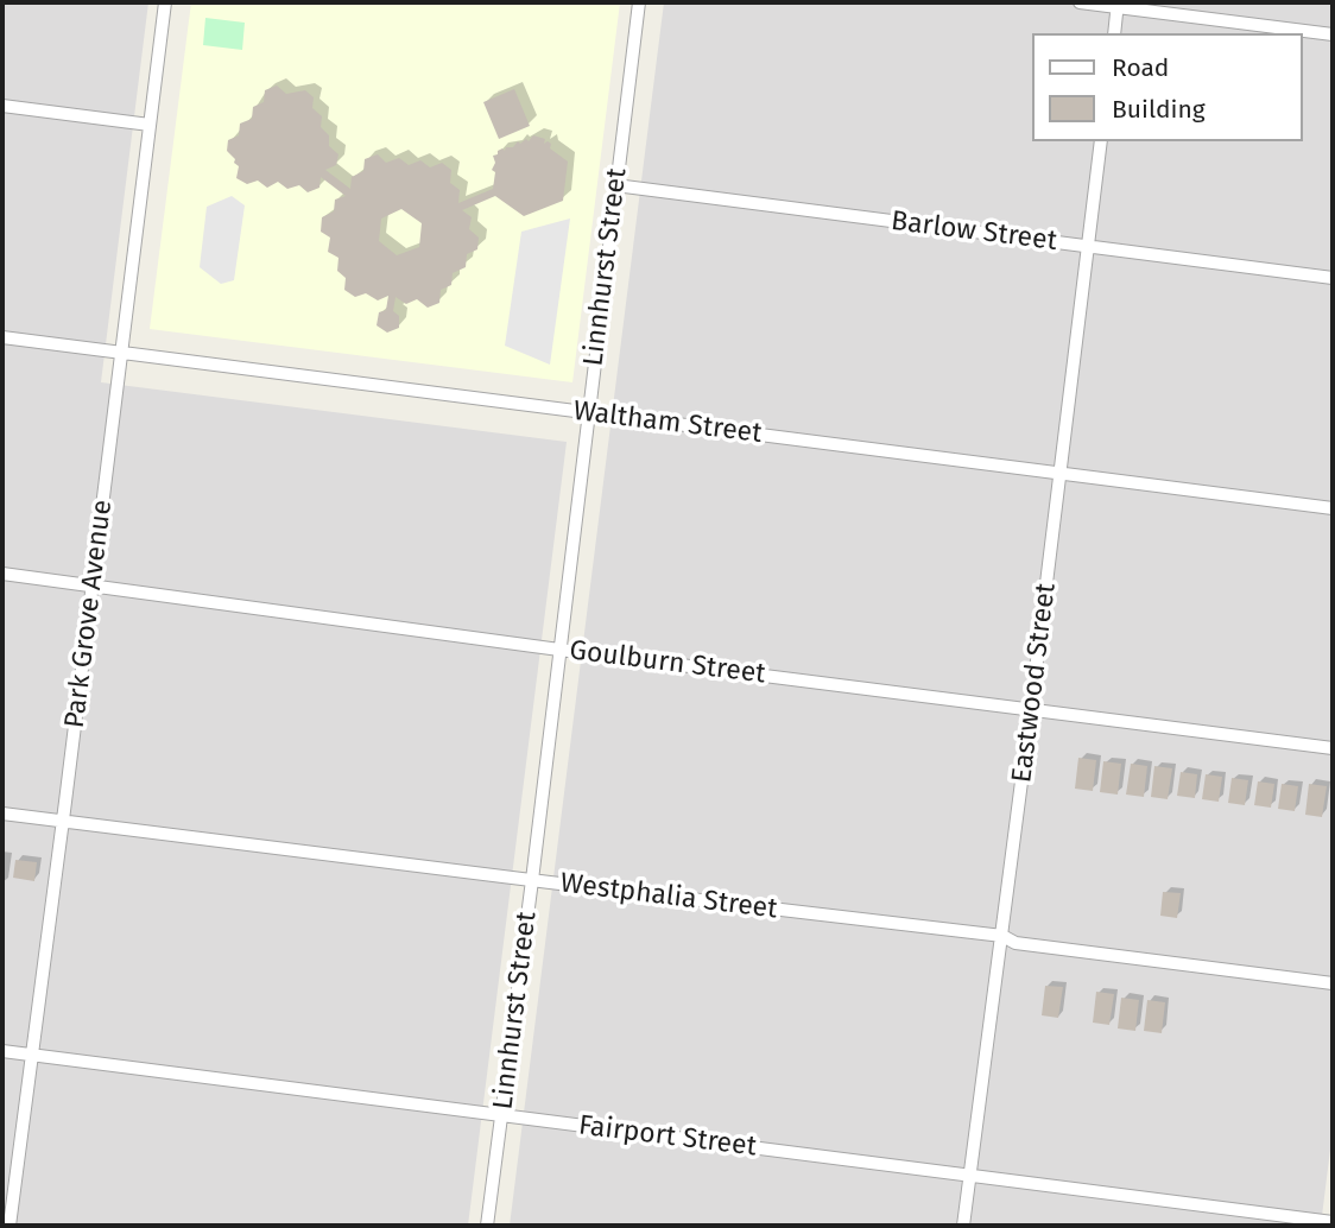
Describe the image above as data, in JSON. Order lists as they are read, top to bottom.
{
  "streets": {
    "street": [
      "Barlow Street",
      "Linnhurst Street",
      "Waltham Street",
      "Park Grove Avenue",
      "Goulburn Street",
      "Eastwood Street",
      "Westphalia Street",
      "Fairport Street"
    ]
  },
  "crossings": [
    ["Barlow Street", "Linnhurst Street"],
    ["Barlow Street", "Eastwood Street"],
    ["Linnhurst Street", "Waltham Street"],
    ["Linnhurst Street", "Goulburn Street"],
    ["Linnhurst Street", "Westphalia Street"],
    ["Linnhurst Street", "Fairport Street"],
    ["Waltham Street", "Park Grove Avenue"],
    ["Waltham Street", "Eastwood Street"],
    ["Park Grove Avenue", "Goulburn Street"],
    ["Park Grove Avenue", "Westphalia Street"],
    ["Park Grove Avenue", "Fairport Street"],
    ["Goulburn Street", "Eastwood Street"],
    ["Eastwood Street", "Westphalia Street"],
    ["Eastwood Street", "Fairport Street"]
  ],
  "legend": ["Road", "Building"]
}
